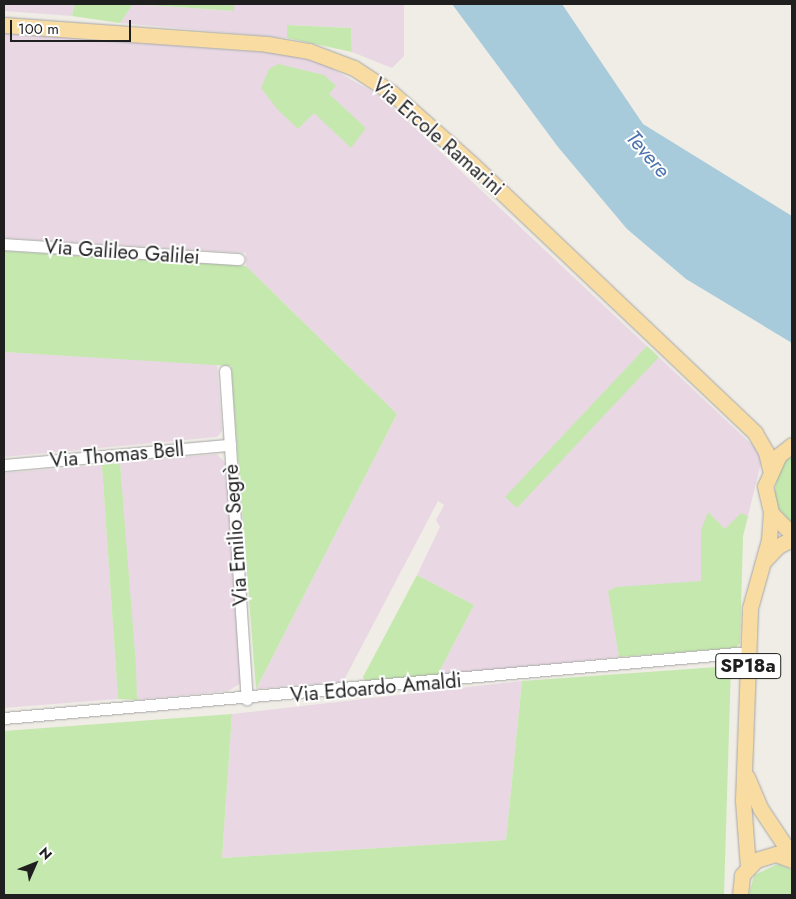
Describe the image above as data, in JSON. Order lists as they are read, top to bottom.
{
  "streets": {
    "main road": ["Via Ercole Ramarini", "SP18a"],
    "street": [
      "Via Galileo Galilei",
      "Via Thomas Bell",
      "Via Emilio Segrè",
      "Via Edoardo Amaldi"
    ]
  },
  "crossings": [
    ["Via Ercole Ramarini", "SP18a"],
    ["Via Thomas Bell", "Via Emilio Segrè"],
    ["Via Emilio Segrè", "Via Edoardo Amaldi"],
    ["SP18a", "Via Edoardo Amaldi"]
  ],
  "water": ["Tevere"],
  "scale_bar": "100 m",
  "north": "top right"
}
